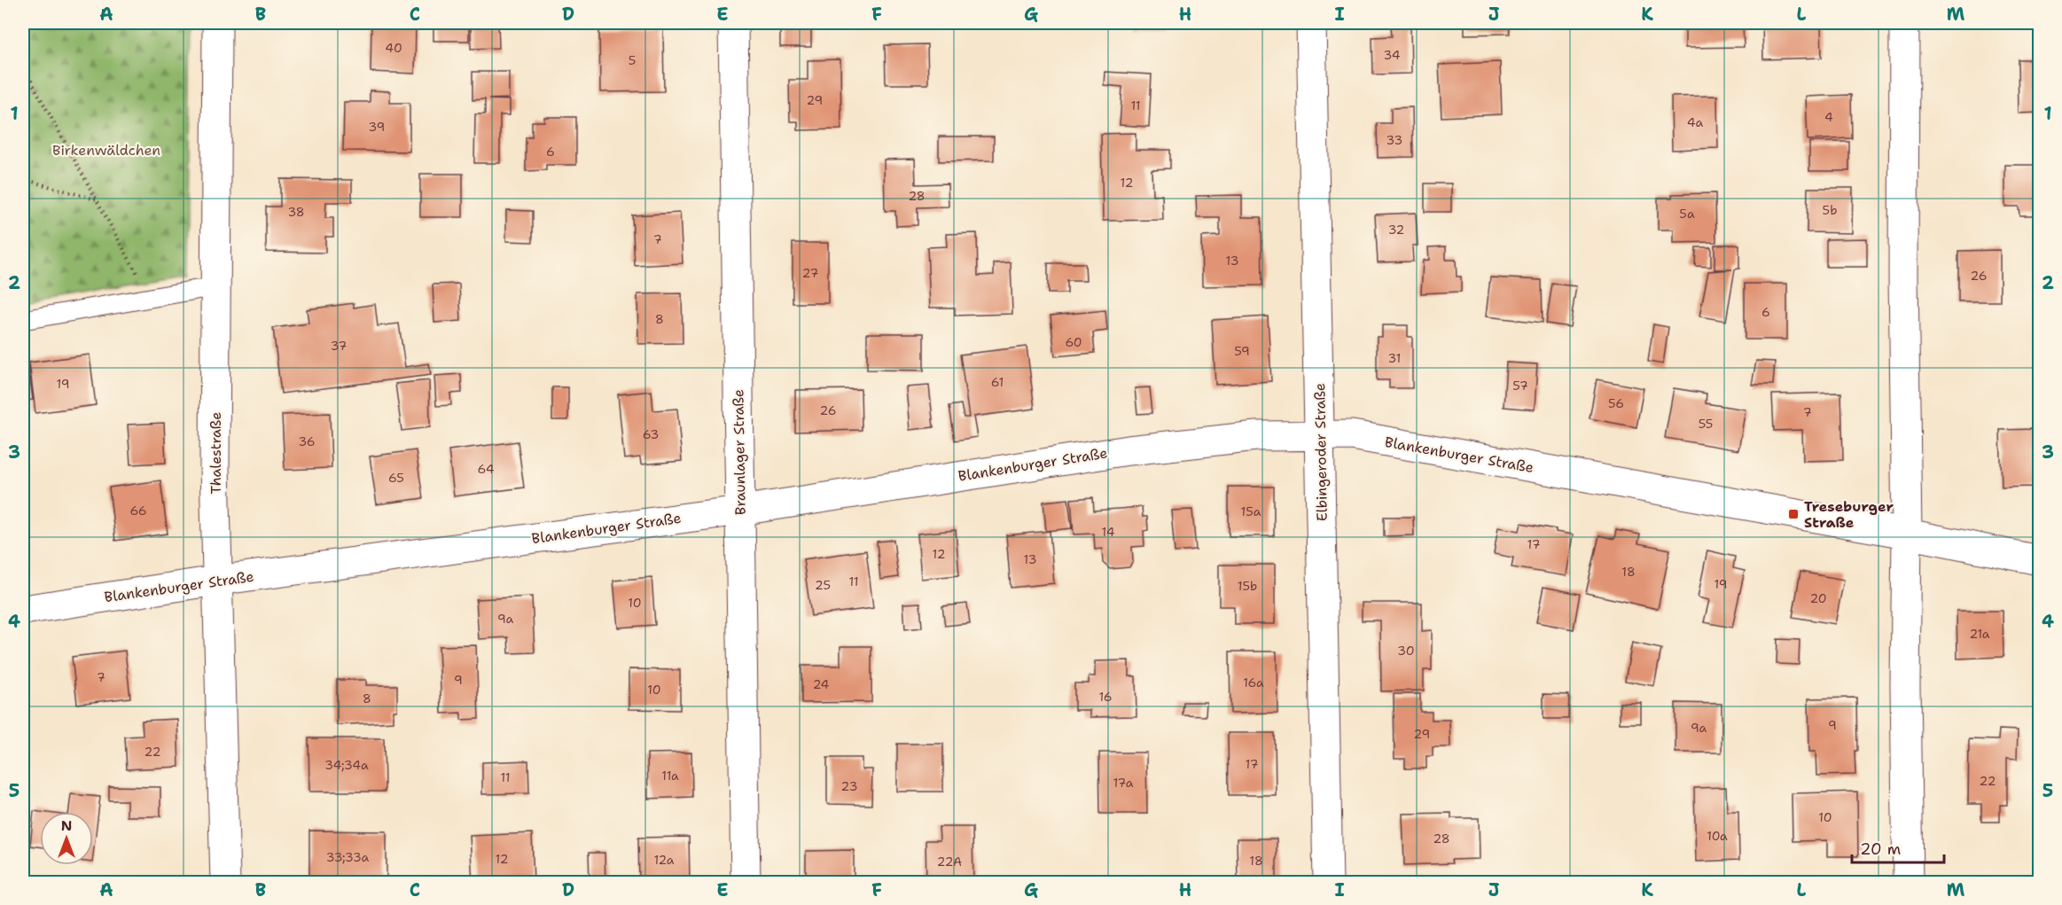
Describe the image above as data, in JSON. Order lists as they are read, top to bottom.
{
  "streets": {
    "street": [
      "Braunlager Straße",
      "Elbingeroder Straße",
      "Thalestraße",
      "Blankenburger Straße"
    ]
  },
  "crossings": [
    ["Braunlager Straße", "Blankenburger Straße"],
    ["Elbingeroder Straße", "Blankenburger Straße"],
    ["Thalestraße", "Blankenburger Straße"]
  ],
  "parks": ["Birkenwäldchen"],
  "places": {
    "transit": ["Treseburger Straße"]
  },
  "house_numbers": [
    "40",
    "34",
    "5",
    "29",
    "11",
    "4",
    "4a",
    "39",
    "33",
    "6",
    "12",
    "28",
    "5b",
    "38",
    "5a",
    "32",
    "7",
    "13",
    "27",
    "26",
    "6",
    "8",
    "60",
    "37",
    "59",
    "31",
    "61",
    "19",
    "57",
    "56",
    "26",
    "7",
    "55",
    "63",
    "36",
    "64",
    "65",
    "66",
    "15a",
    "14",
    "17",
    "12",
    "13",
    "18",
    "11",
    "19",
    "25",
    "15b",
    "20",
    "10",
    "9a",
    "21a",
    "30",
    "7",
    "9",
    "16a",
    "24",
    "10",
    "16",
    "8",
    "9",
    "9a",
    "29",
    "22",
    "17",
    "34;34a",
    "11a",
    "11",
    "22",
    "17a",
    "23",
    "10",
    "10a",
    "28",
    "33;33a",
    "12",
    "12a",
    "18",
    "22A"
  ],
  "scale_bar": "20 m",
  "north": "top",
  "grid": {
    "columns": [
      "A",
      "B",
      "C",
      "D",
      "E",
      "F",
      "G",
      "H",
      "I",
      "J",
      "K",
      "L",
      "M"
    ],
    "rows": [
      "1",
      "2",
      "3",
      "4",
      "5"
    ]
  }
}
